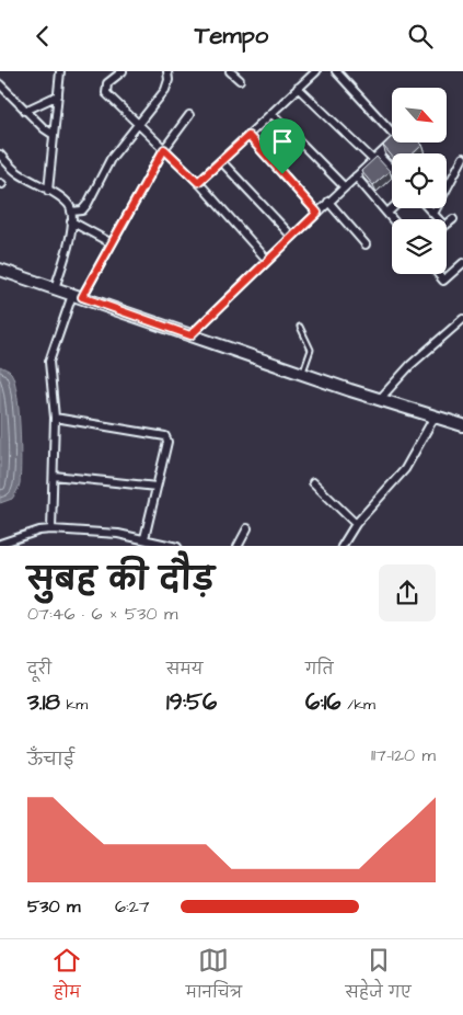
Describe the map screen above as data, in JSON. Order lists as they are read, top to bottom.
{
  "north": "bottom right",
  "page": {
    "header": "Tempo",
    "heading": ["सुबह की दौड़", "07:46 · 6 × 530 m"],
    "stats": [
      ["दूरी", "3.18 km"],
      ["समय", "19:56"],
      ["गति", "6:16 /km"]
    ],
    "chart": ["ऊँचाई", "117–120 m"],
    "list": [
      {
        "name": "530 m",
        "note": "6:27"
      }
    ],
    "tabs": ["होम", "मानचित्र", "सहेजे गए"]
  }
}
